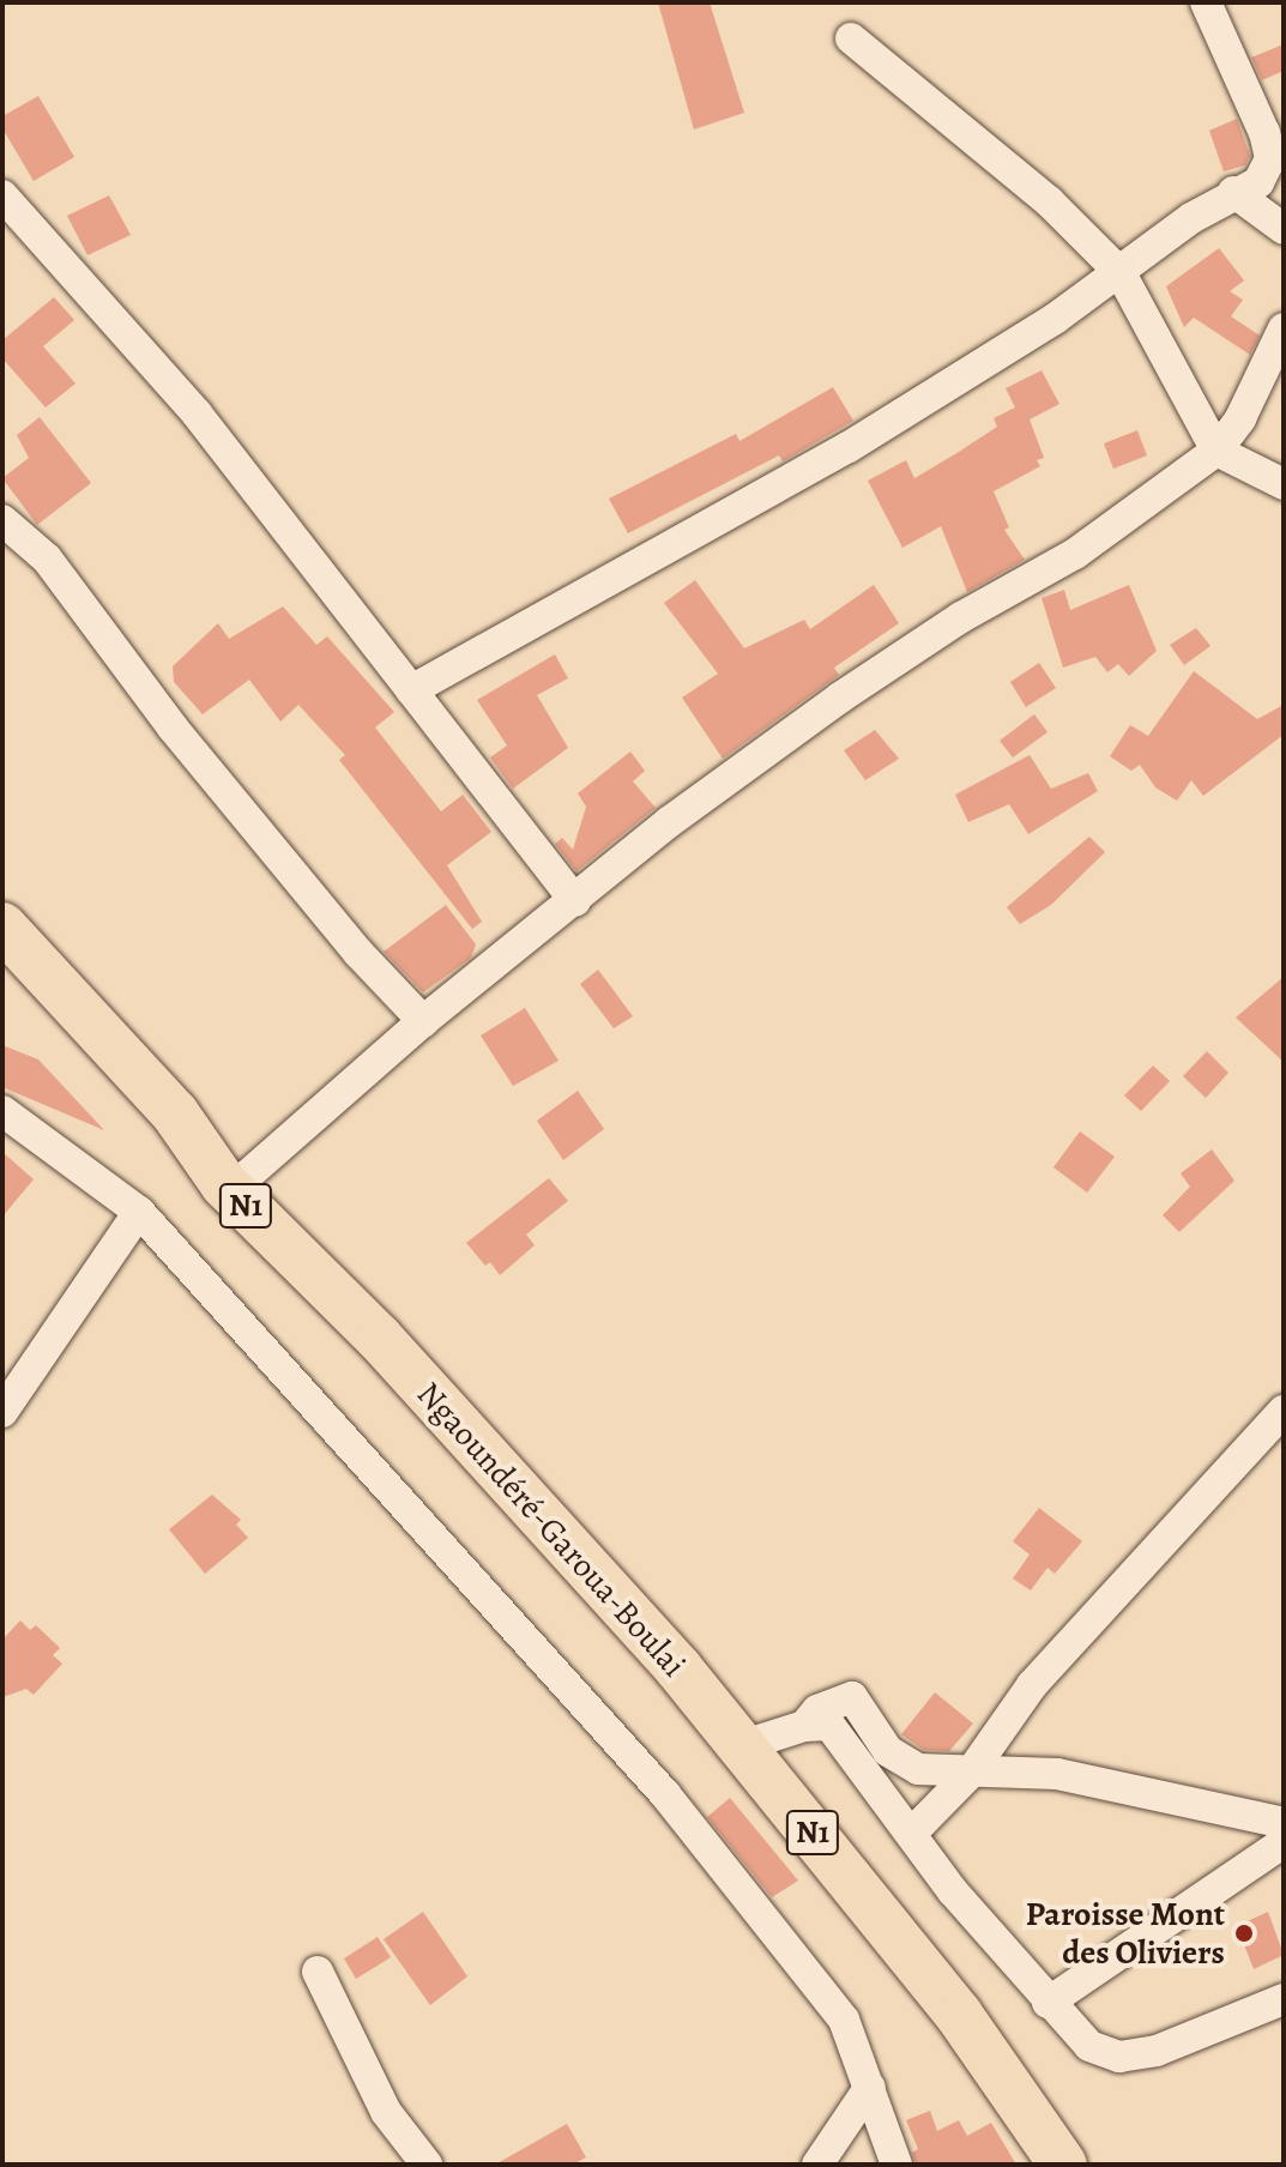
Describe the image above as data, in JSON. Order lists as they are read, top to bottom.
{
  "streets": {
    "highway": ["N1", "Ngaoundéré-Garoua-Boulai"]
  },
  "places": ["Paroisse Mont des Oliviers"]
}
